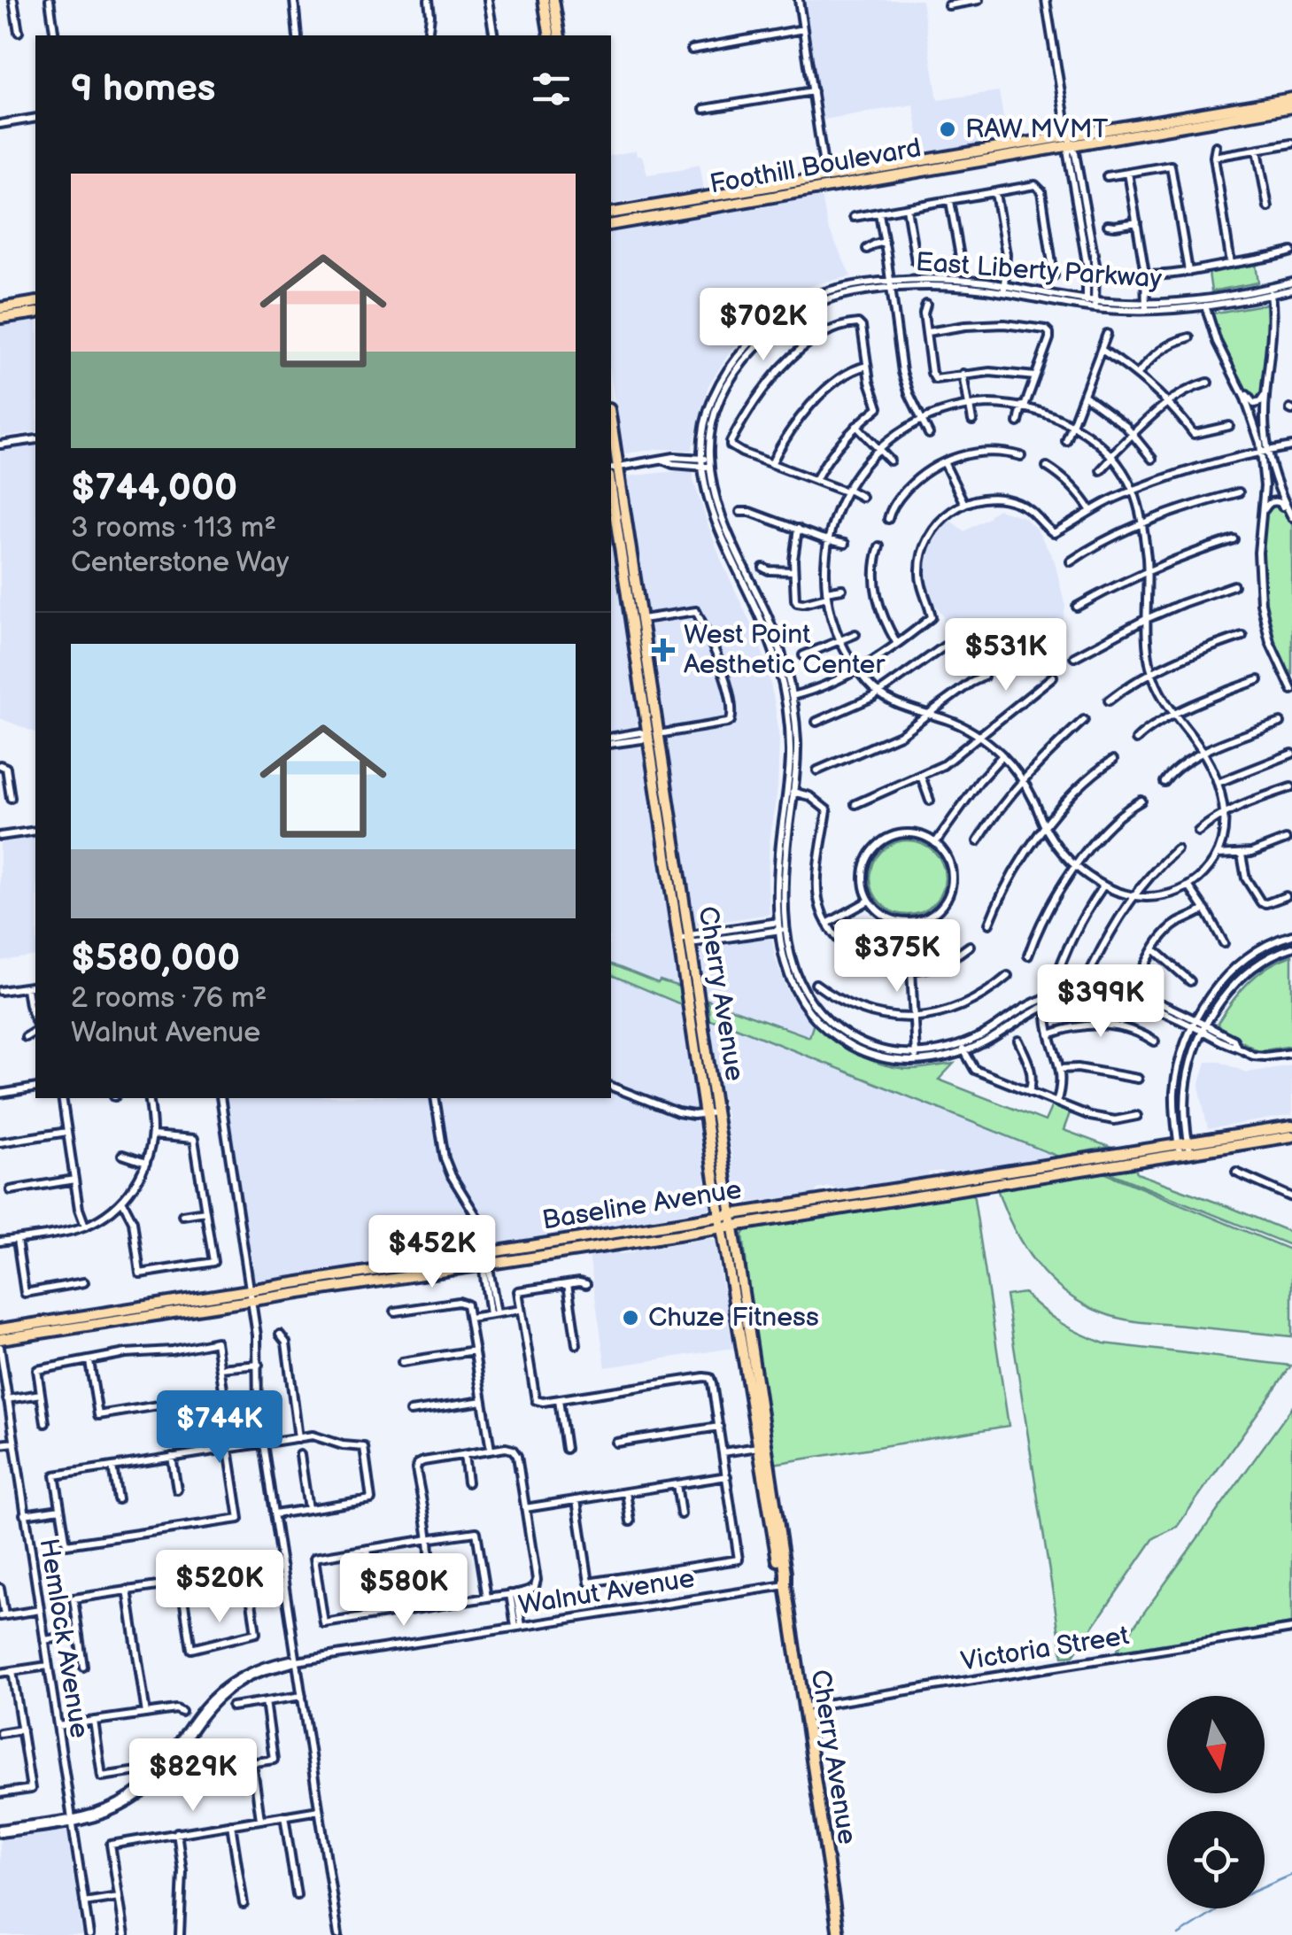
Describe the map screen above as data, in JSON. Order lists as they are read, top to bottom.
{
  "streets": {
    "main road": ["Foothill Boulevard", "Cherry Avenue", "Baseline Avenue"],
    "street": [
      "East Liberty Parkway",
      "Walnut Avenue",
      "Hemlock Avenue",
      "Victoria Street"
    ]
  },
  "crossings": [
    ["Cherry Avenue", "Baseline Avenue"],
    ["Cherry Avenue", "Walnut Avenue"],
    ["Cherry Avenue", "Victoria Street"],
    ["Walnut Avenue", "Hemlock Avenue"]
  ],
  "places": {
    "other": ["RAW MVMT", "Chuze Fitness"],
    "health": ["West Point Aesthetic Center"]
  },
  "north": "bottom",
  "page": {
    "heading": "9 homes",
    "list": [
      {
        "name": "$744,000",
        "note": "3 rooms · 113 m² · Centerstone Way"
      },
      {
        "name": "$580,000",
        "note": "2 rooms · 76 m² · Walnut Avenue"
      }
    ],
    "price": [
      "$702K",
      "$531K",
      "$375K",
      "$399K",
      "$452K",
      "$744K",
      "$520K",
      "$580K",
      "$829K"
    ]
  }
}
